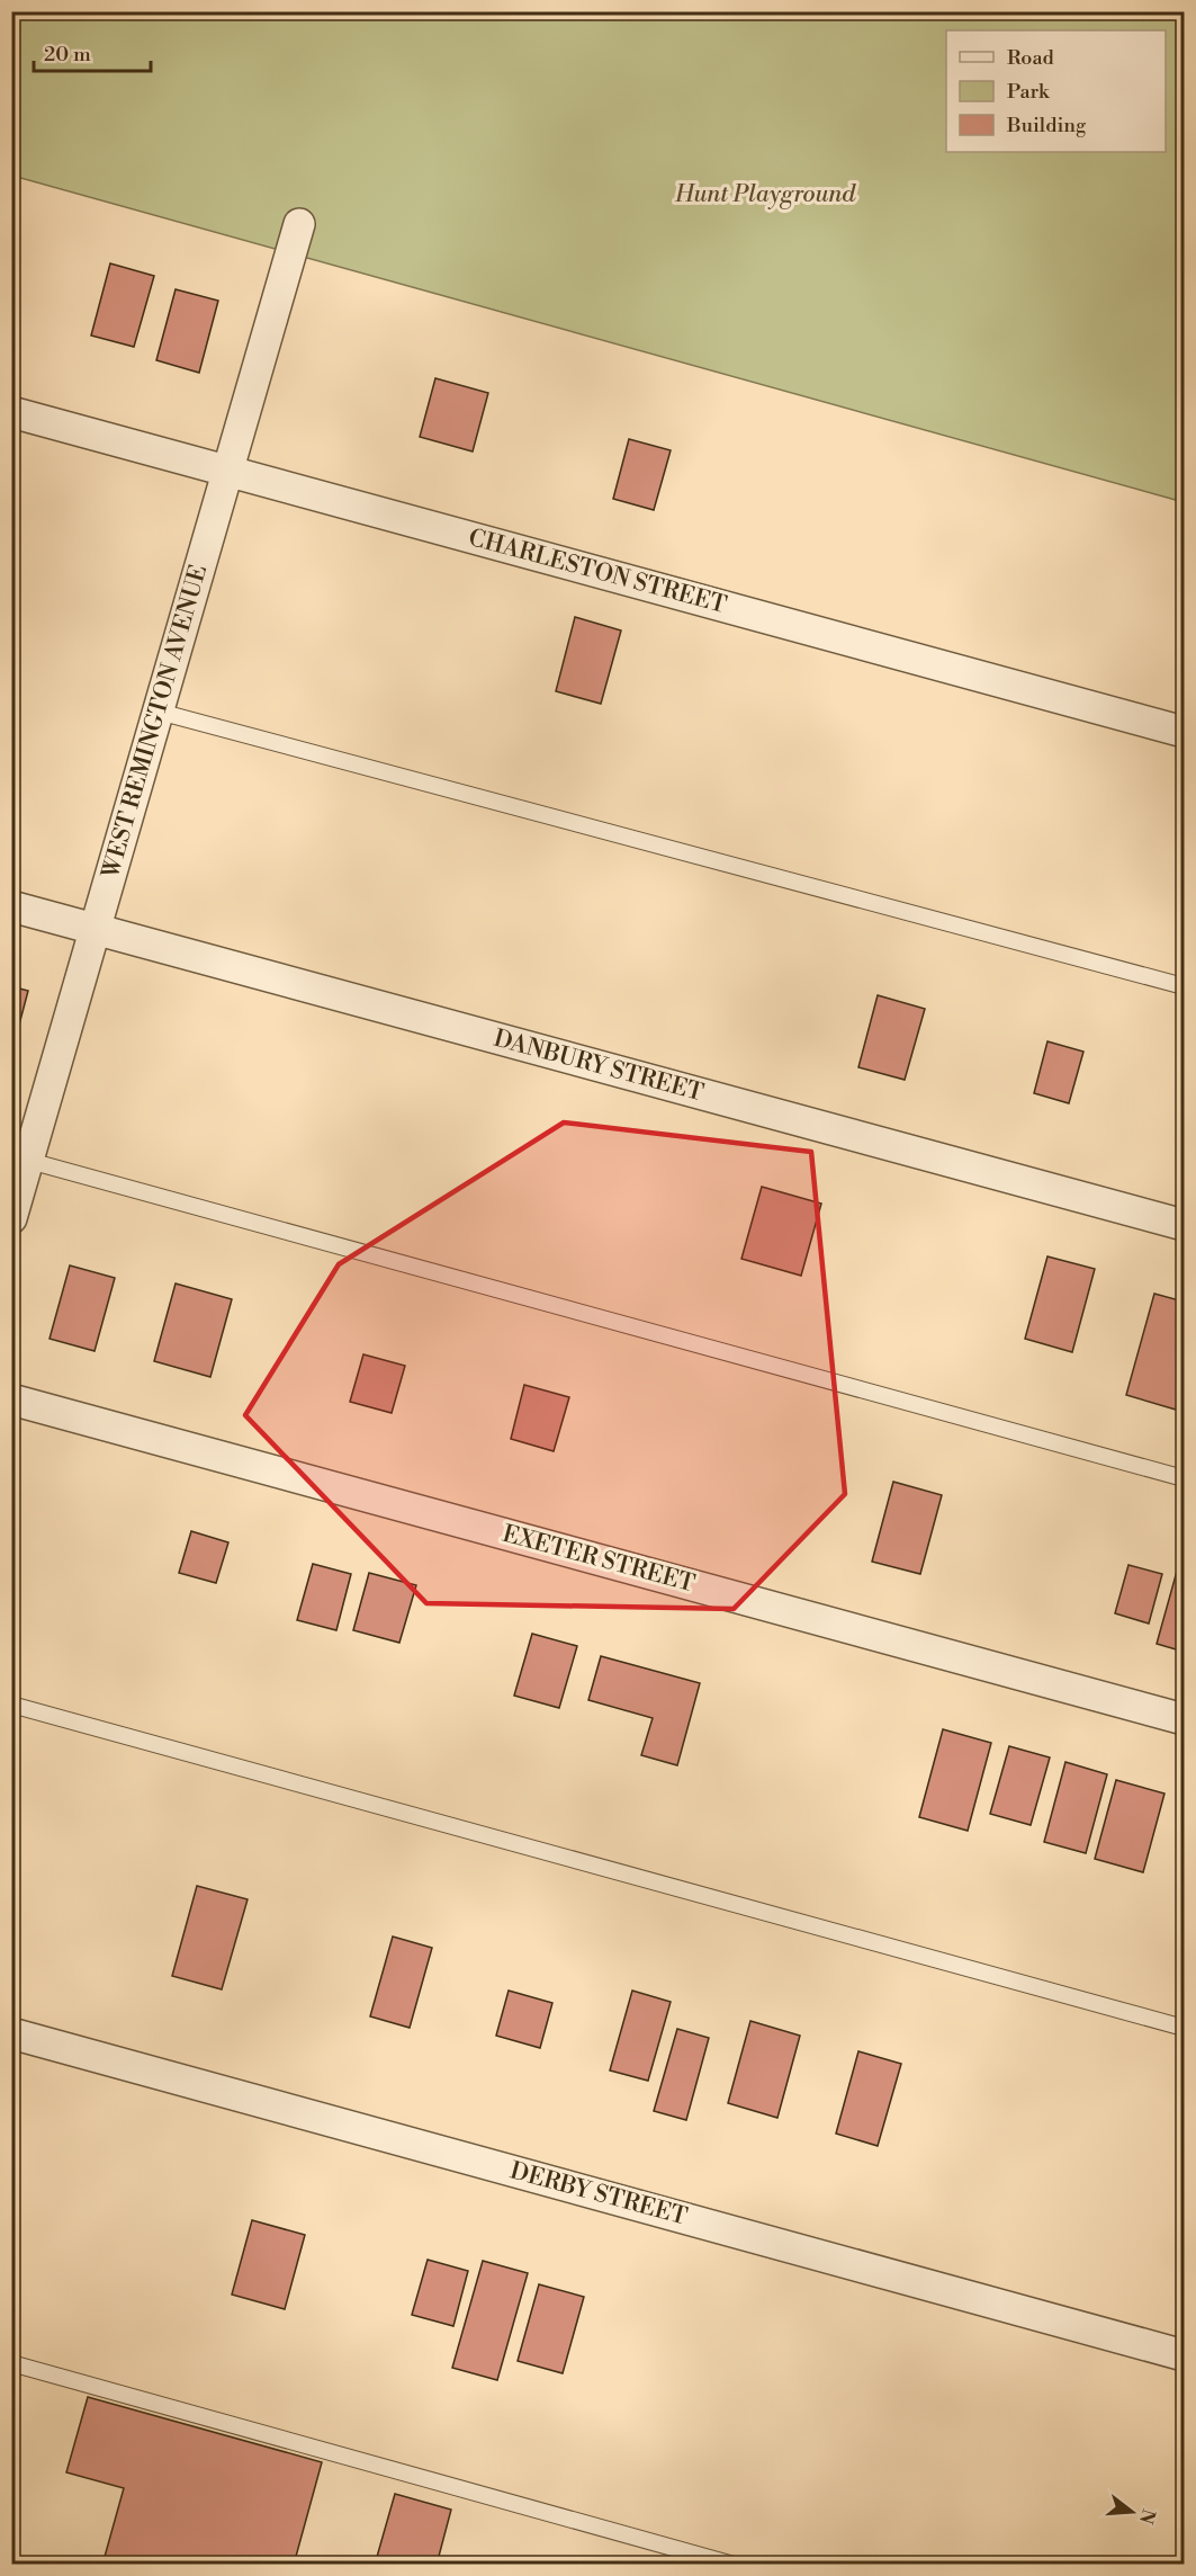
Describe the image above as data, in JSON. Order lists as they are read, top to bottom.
{
  "streets": {
    "street": [
      "CHARLESTON STREET",
      "WEST REMINGTON AVENUE",
      "DANBURY STREET",
      "EXETER STREET",
      "DERBY STREET"
    ]
  },
  "crossings": [
    ["CHARLESTON STREET", "WEST REMINGTON AVENUE"],
    ["WEST REMINGTON AVENUE", "DANBURY STREET"]
  ],
  "parks": ["Hunt Playground"],
  "legend": ["Road", "Park", "Building"],
  "scale_bar": "20 m",
  "north": "right"
}
